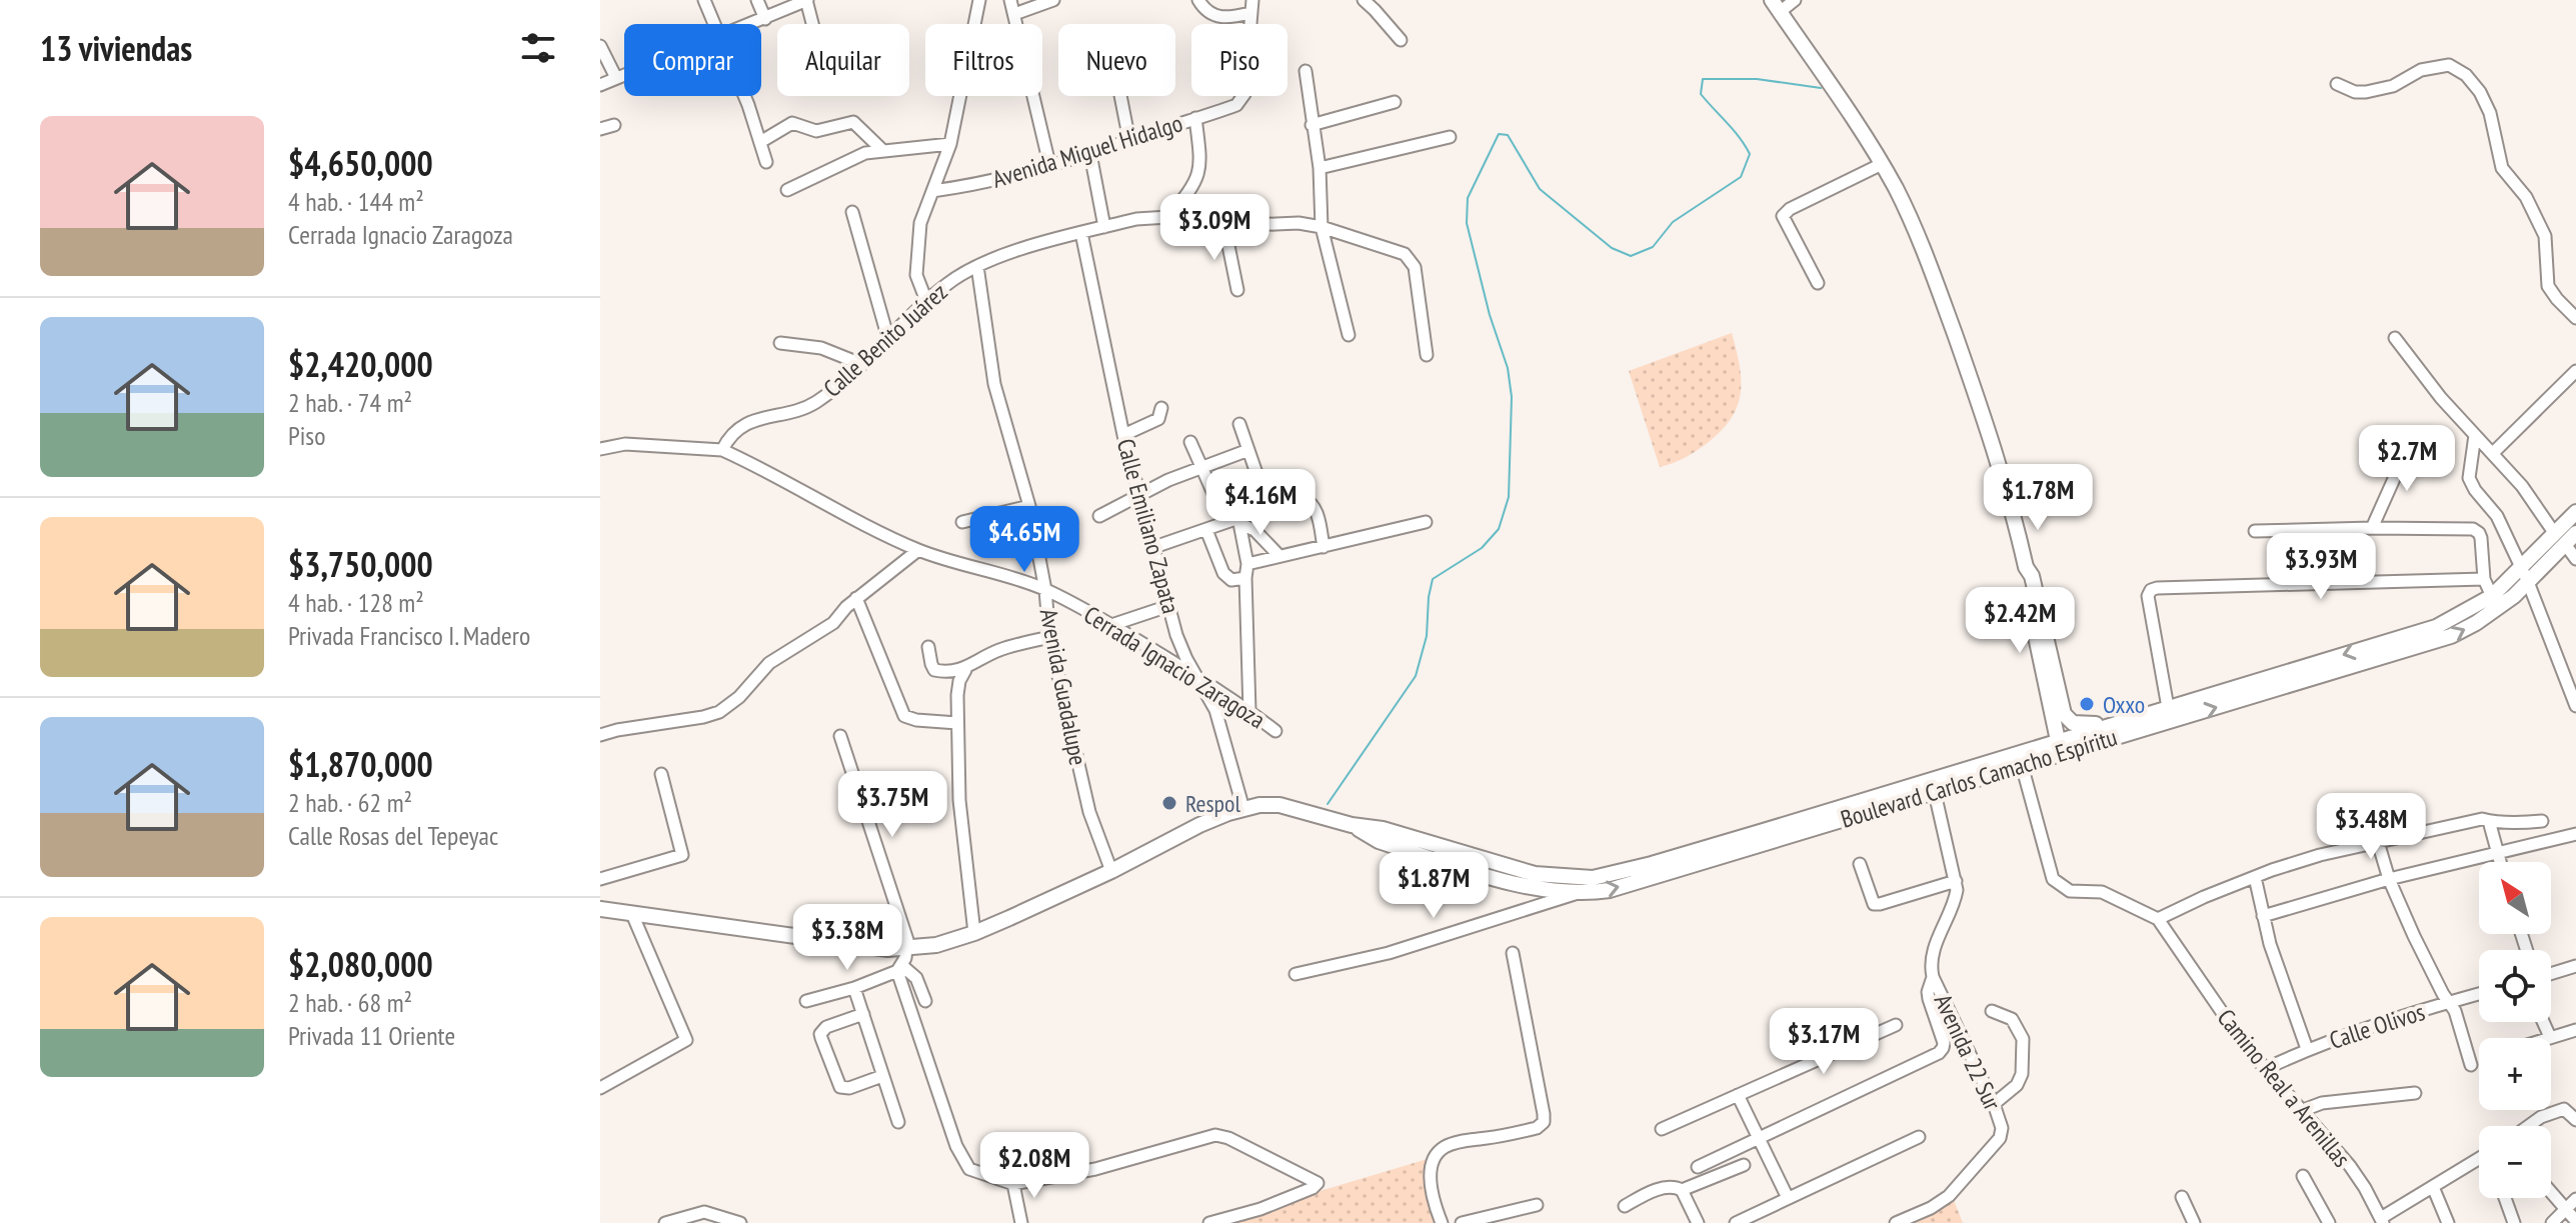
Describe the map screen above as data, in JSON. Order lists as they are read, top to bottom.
{
  "streets": {
    "main road": ["Boulevard Carlos Camacho Espíritu"],
    "street": [
      "Avenida Miguel Hidalgo",
      "Calle Benito Juárez",
      "Calle Emiliano Zapata",
      "Cerrada Ignacio Zaragoza",
      "Avenida Guadalupe",
      "Calle Olivos",
      "Avenida 22 Sur",
      "Camino Real a Arenillas"
    ]
  },
  "crossings": [
    ["Calle Benito Juárez", "Calle Emiliano Zapata"],
    ["Calle Benito Juárez", "Cerrada Ignacio Zaragoza"],
    ["Calle Benito Juárez", "Avenida Guadalupe"],
    ["Calle Emiliano Zapata", "Cerrada Ignacio Zaragoza"],
    ["Calle Emiliano Zapata", "Boulevard Carlos Camacho Espíritu"],
    ["Cerrada Ignacio Zaragoza", "Avenida Guadalupe"],
    ["Avenida Guadalupe", "Boulevard Carlos Camacho Espíritu"],
    ["Boulevard Carlos Camacho Espíritu", "Camino Real a Arenillas"],
    ["Calle Olivos", "Camino Real a Arenillas"]
  ],
  "places": ["Oxxo", "Respol"],
  "north": "top left",
  "page": {
    "heading": "13 viviendas",
    "chip": [
      "Comprar",
      "Alquilar",
      "Filtros",
      "Nuevo",
      "Piso"
    ],
    "list": [
      {
        "name": "$4,650,000",
        "note": "4 hab. · 144 m² · Cerrada Ignacio Zaragoza"
      },
      {
        "name": "$2,420,000",
        "note": "2 hab. · 74 m² · Piso"
      },
      {
        "name": "$3,750,000",
        "note": "4 hab. · 128 m² · Privada Francisco I. Madero"
      },
      {
        "name": "$1,870,000",
        "note": "2 hab. · 62 m² · Calle Rosas del Tepeyac"
      },
      {
        "name": "$2,080,000",
        "note": "2 hab. · 68 m² · Privada 11 Oriente"
      }
    ],
    "price": [
      "$3.09M",
      "$2.7M",
      "$1.78M",
      "$4.16M",
      "$4.65M",
      "$3.93M",
      "$2.42M",
      "$3.75M",
      "$3.48M",
      "$1.87M",
      "$3.38M",
      "$3.17M",
      "$2.08M"
    ],
    "map_buttons": ["+", "−"]
  }
}
